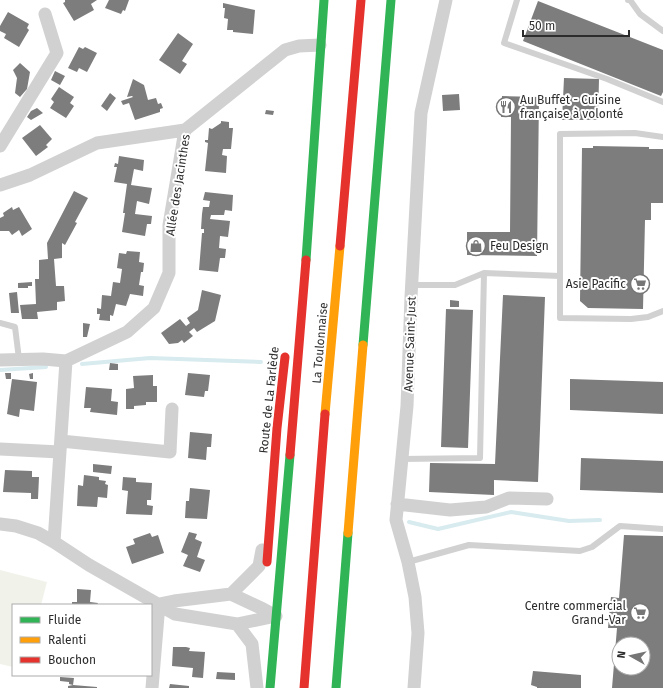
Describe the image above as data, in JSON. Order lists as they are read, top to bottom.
{
  "streets": {
    "main road": ["La Toulonnaise", "Route de La Farlède"],
    "street": ["Allée des Jacinthes", "Avenue Saint-Just"]
  },
  "crossings": [
    ["Allée des Jacinthes", "Route de La Farlède"]
  ],
  "places": {
    "restaurant": ["Au Buffet - Cuisine française à volonté"],
    "shop": ["Feu Design"],
    "supermarket": ["Asie Pacific", "Centre commercial Grand-Var"]
  },
  "legend": ["Fluide", "Ralenti", "Bouchon"],
  "scale_bar": "50 m",
  "north": "left"
}
